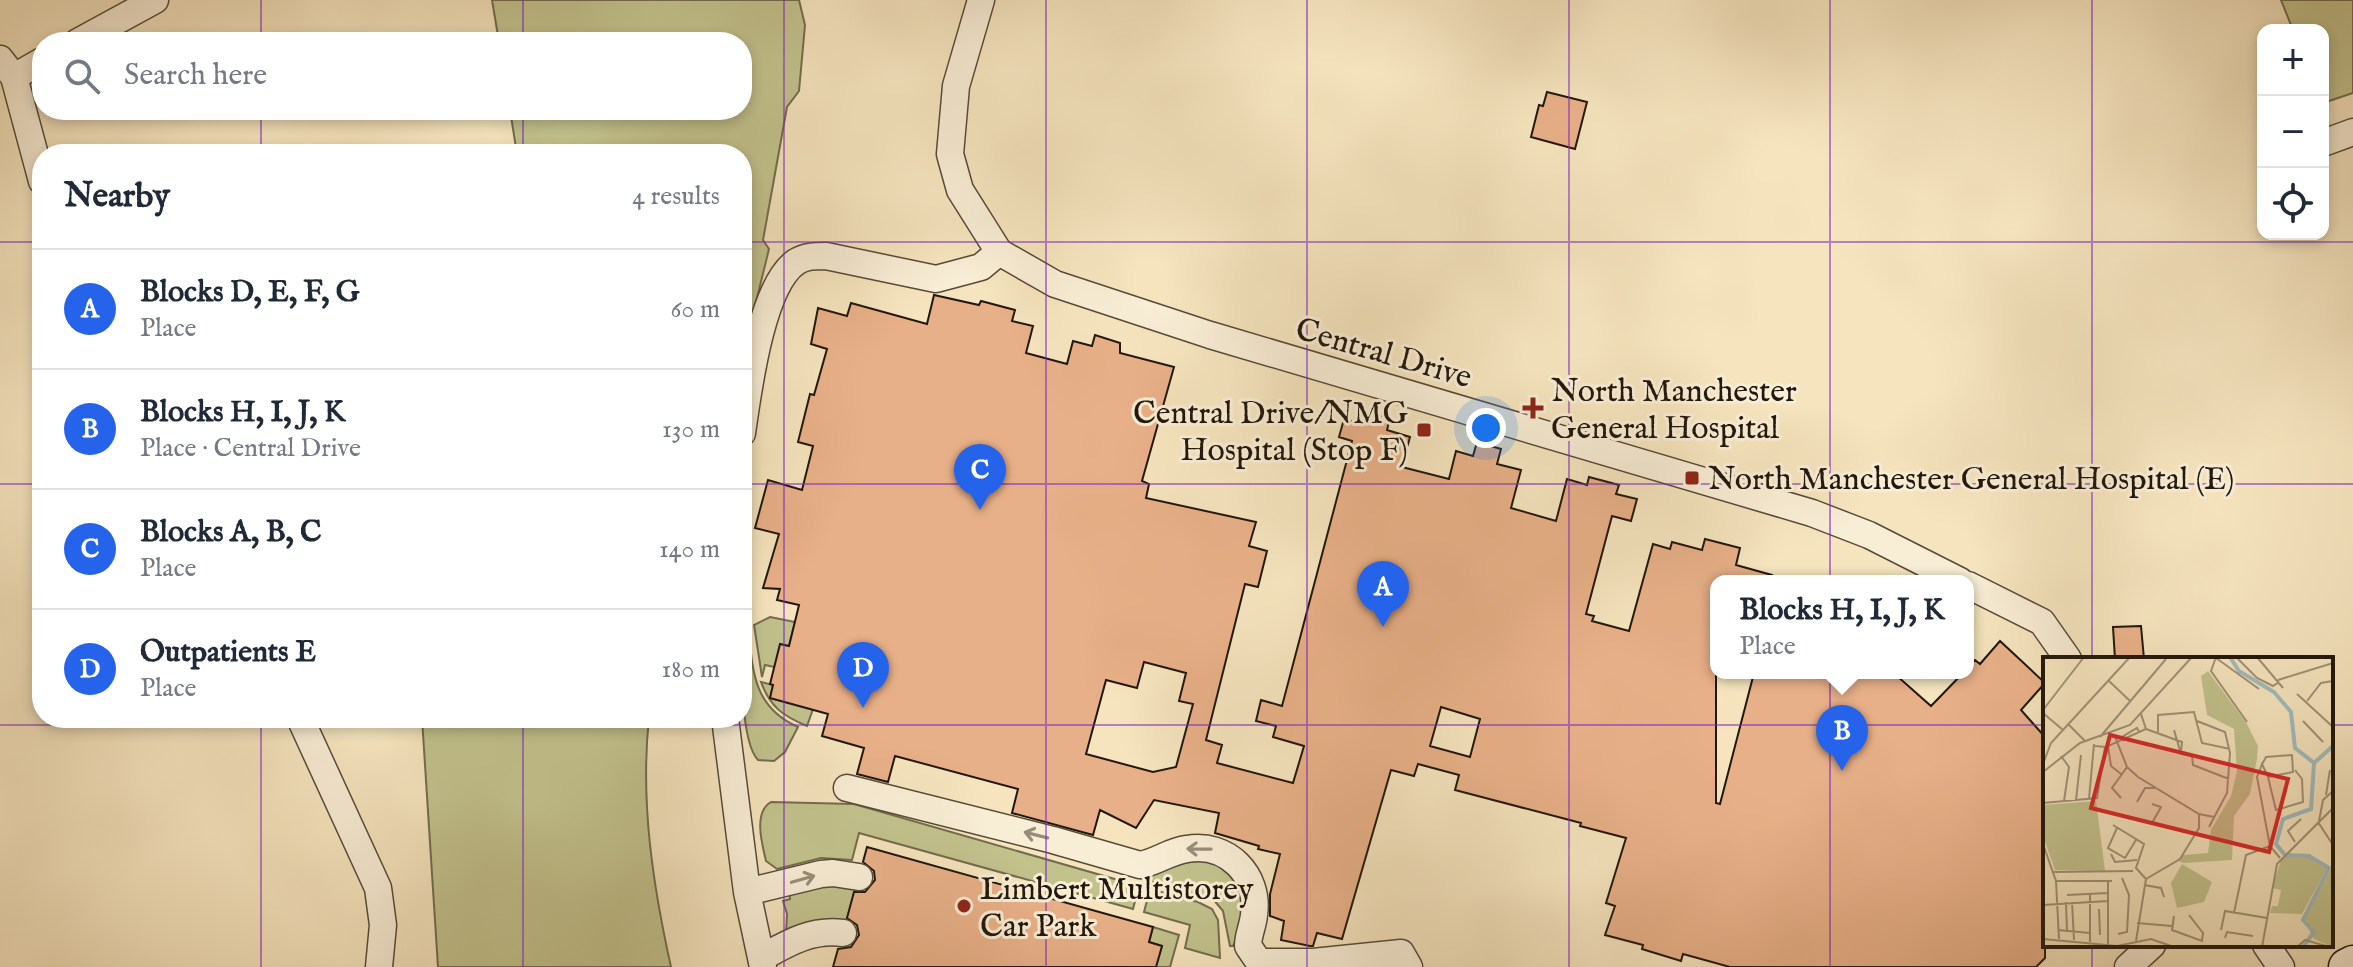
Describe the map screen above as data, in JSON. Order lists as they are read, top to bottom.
{
  "streets": {
    "street": ["Central Drive"]
  },
  "places": {
    "health": ["North Manchester General Hospital"],
    "transit": ["Central Drive/NMG Hospital (Stop F)", "North Manchester General Hospital (E)"],
    "other": ["Limbert Multistorey Car Park"]
  },
  "page": {
    "map_buttons": ["+", "−"],
    "search": "Search here",
    "heading": ["Nearby", "4 results"],
    "list": [
      {
        "mark": "A",
        "name": "Blocks D, E, F, G",
        "note": "Place",
        "value": "60 m"
      },
      {
        "mark": "B",
        "name": "Blocks H, I, J, K",
        "note": "Place · Central Drive",
        "value": "130 m"
      },
      {
        "mark": "C",
        "name": "Blocks A, B, C",
        "note": "Place",
        "value": "140 m"
      },
      {
        "mark": "D",
        "name": "Outpatients E",
        "note": "Place",
        "value": "180 m"
      }
    ],
    "pins": [
      "C",
      "A",
      "D",
      "B"
    ],
    "popup": ["Blocks H, I, J, K", "Place"]
  }
}
